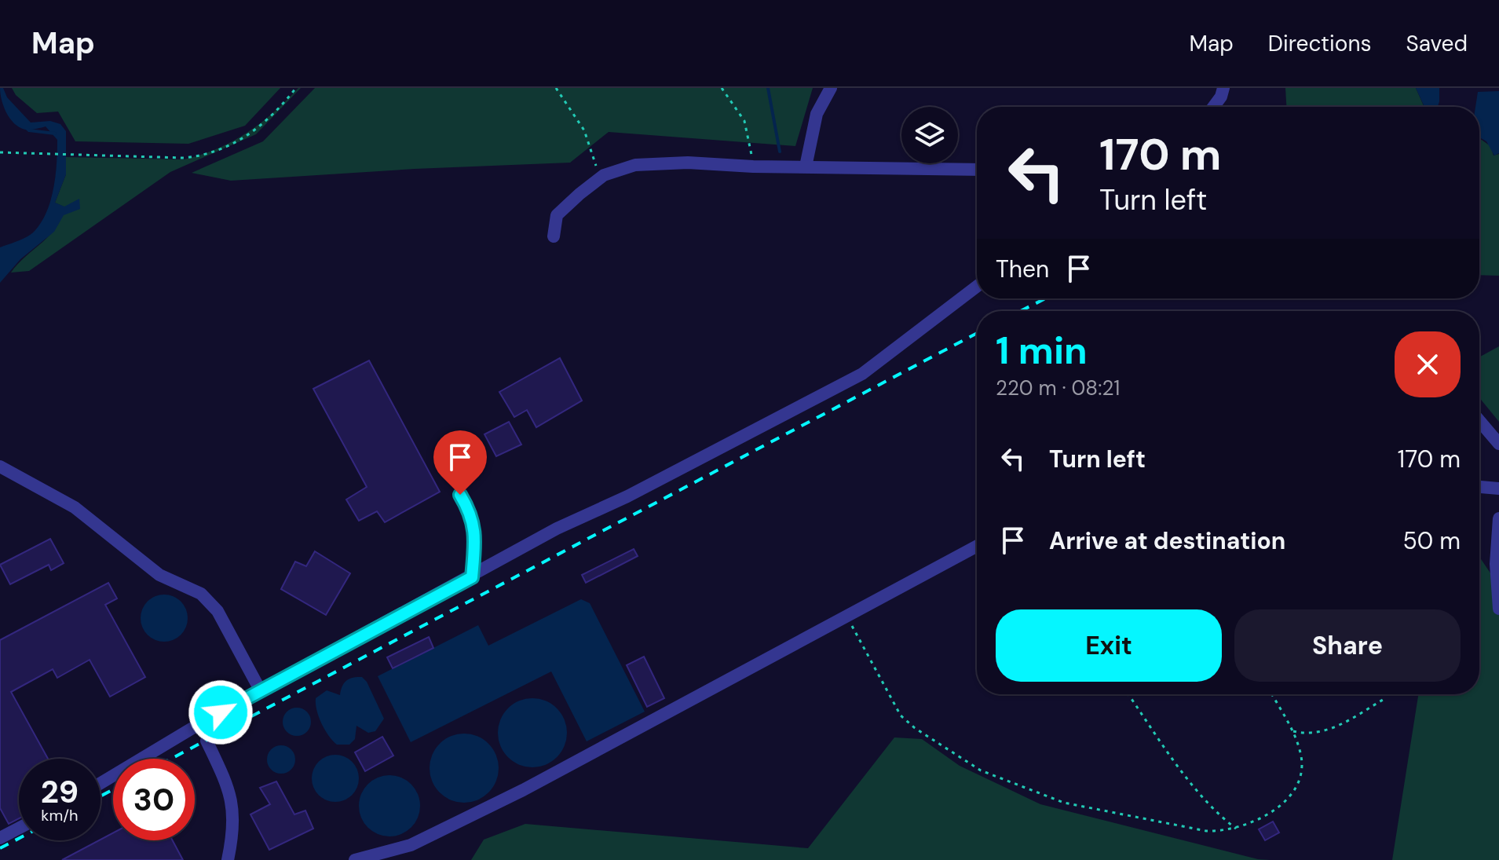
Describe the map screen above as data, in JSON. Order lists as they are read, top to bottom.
{
  "page": {
    "header": "Map",
    "nav": ["Map", "Directions", "Saved"],
    "turn": ["170 m", "Turn left"],
    "then": "Then",
    "heading": ["1 min", "220 m · 08:21"],
    "list": [
      {
        "name": "Turn left",
        "value": "170 m"
      },
      {
        "name": "Arrive at destination",
        "value": "50 m"
      }
    ],
    "buttons": ["Exit", "Share"],
    "speed": "29 km/h",
    "limit": "30"
  }
}
